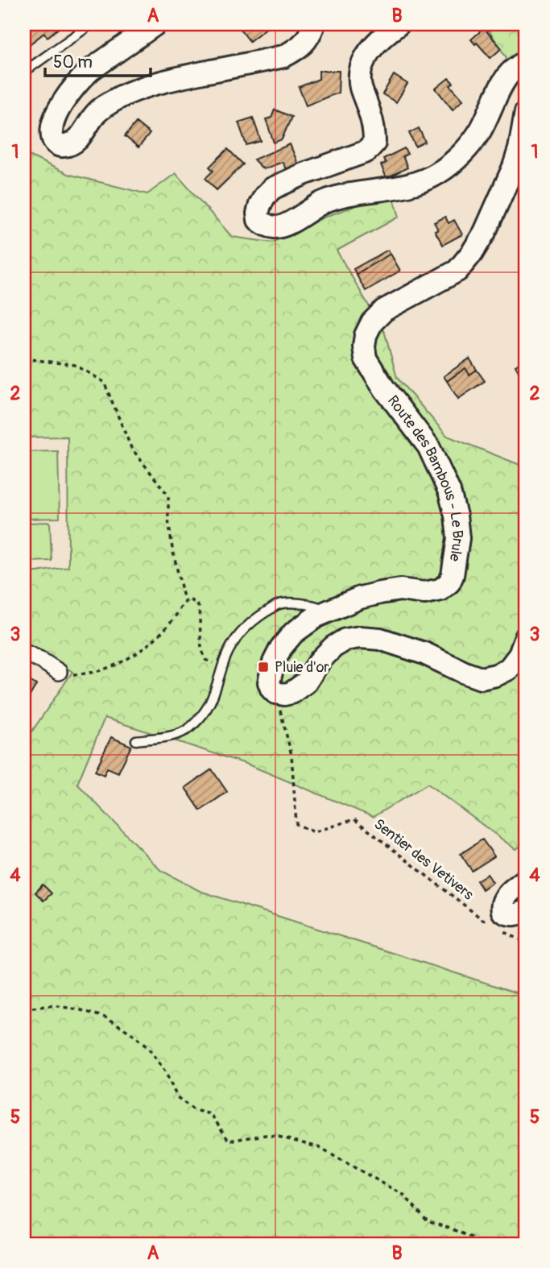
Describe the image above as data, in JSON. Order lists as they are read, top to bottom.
{
  "streets": {
    "main road": ["Route des Bambous - Le Brule"],
    "path": ["Sentier des Vetivers"]
  },
  "crossings": [
    ["Route des Bambous - Le Brule", "Sentier des Vetivers"]
  ],
  "places": {
    "transit": ["Pluie d'or"]
  },
  "scale_bar": "50 m",
  "grid": {
    "columns": ["A", "B"],
    "rows": [
      "1",
      "2",
      "3",
      "4",
      "5"
    ]
  }
}
